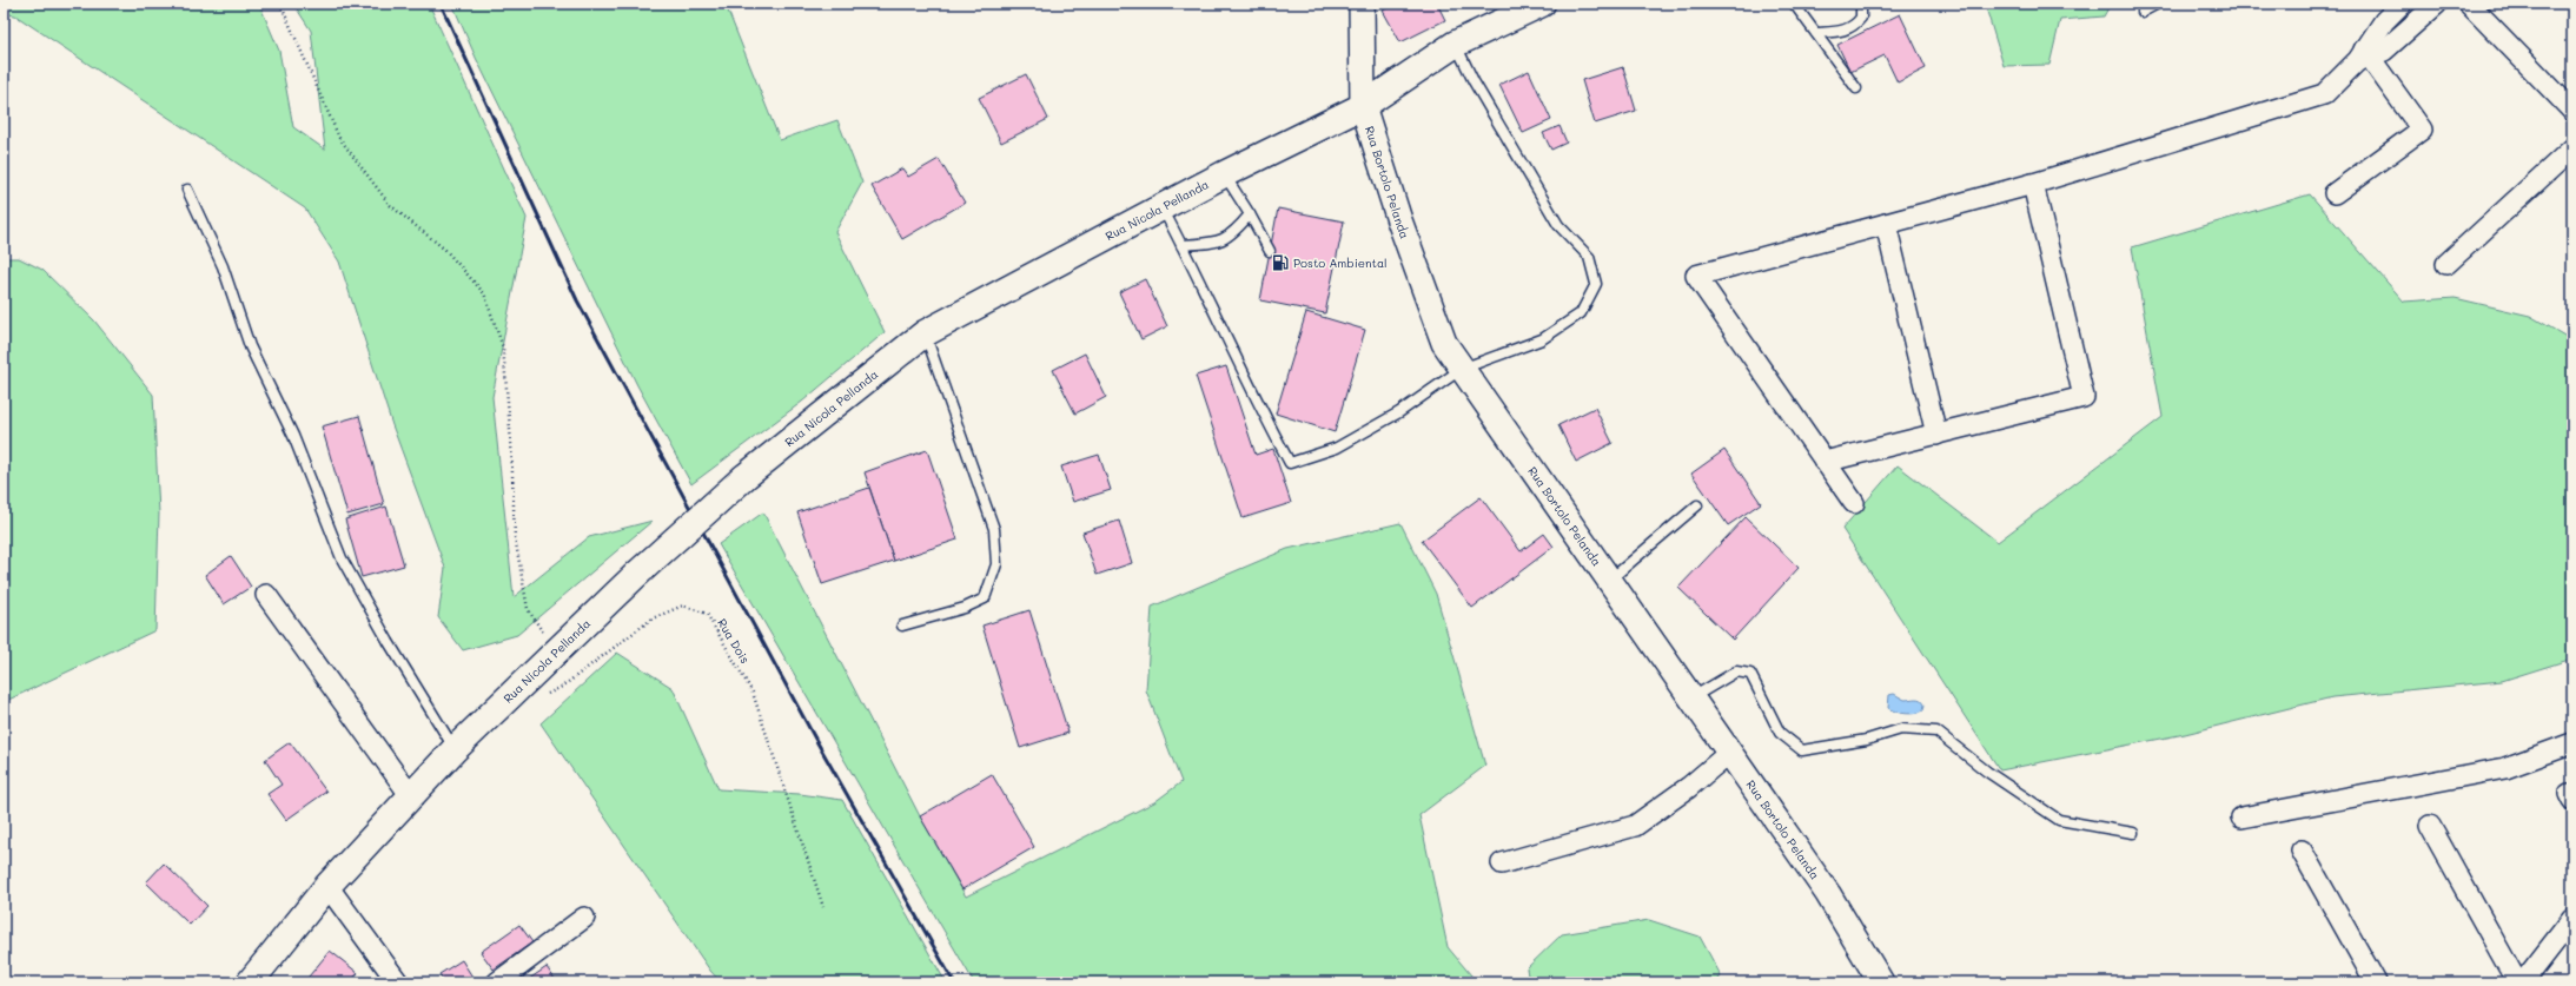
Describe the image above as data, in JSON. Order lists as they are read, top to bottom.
{
  "streets": {
    "main road": ["Rua Nicola Pellanda"],
    "street": ["Rua Bortolo Pelanda"],
    "path": ["Rua Dois"]
  },
  "crossings": [
    ["Rua Bortolo Pelanda", "Rua Nicola Pellanda"]
  ],
  "places": {
    "fuel station": ["Posto Ambiental"]
  }
}
